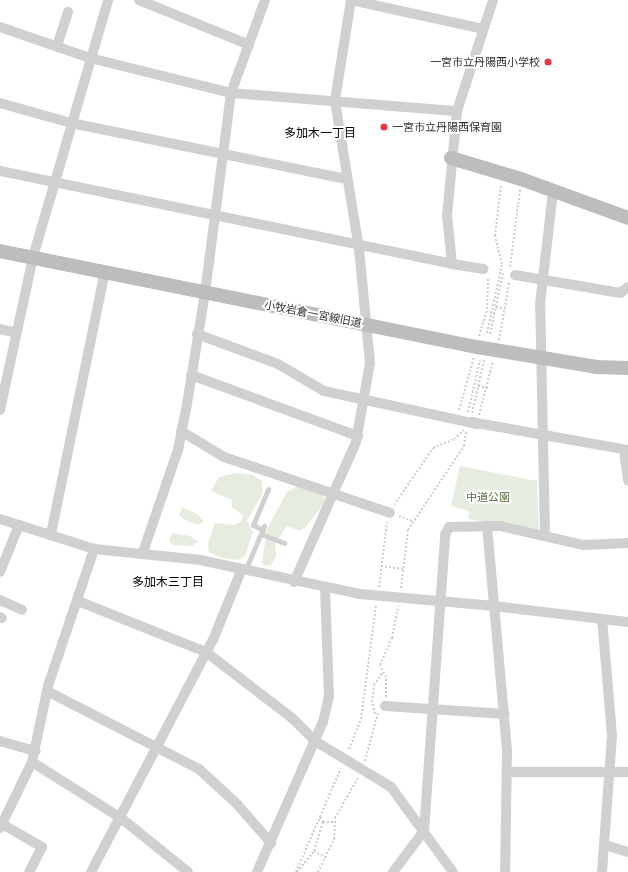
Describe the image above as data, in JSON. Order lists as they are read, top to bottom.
{
  "streets": {
    "street": ["小牧岩倉一宮線旧道"]
  },
  "districts": ["多加木一丁目", "多加木三丁目"],
  "parks": ["中道公園"],
  "places": ["一宮市立丹陽西小学校", "一宮市立丹陽西保育園"]
}
